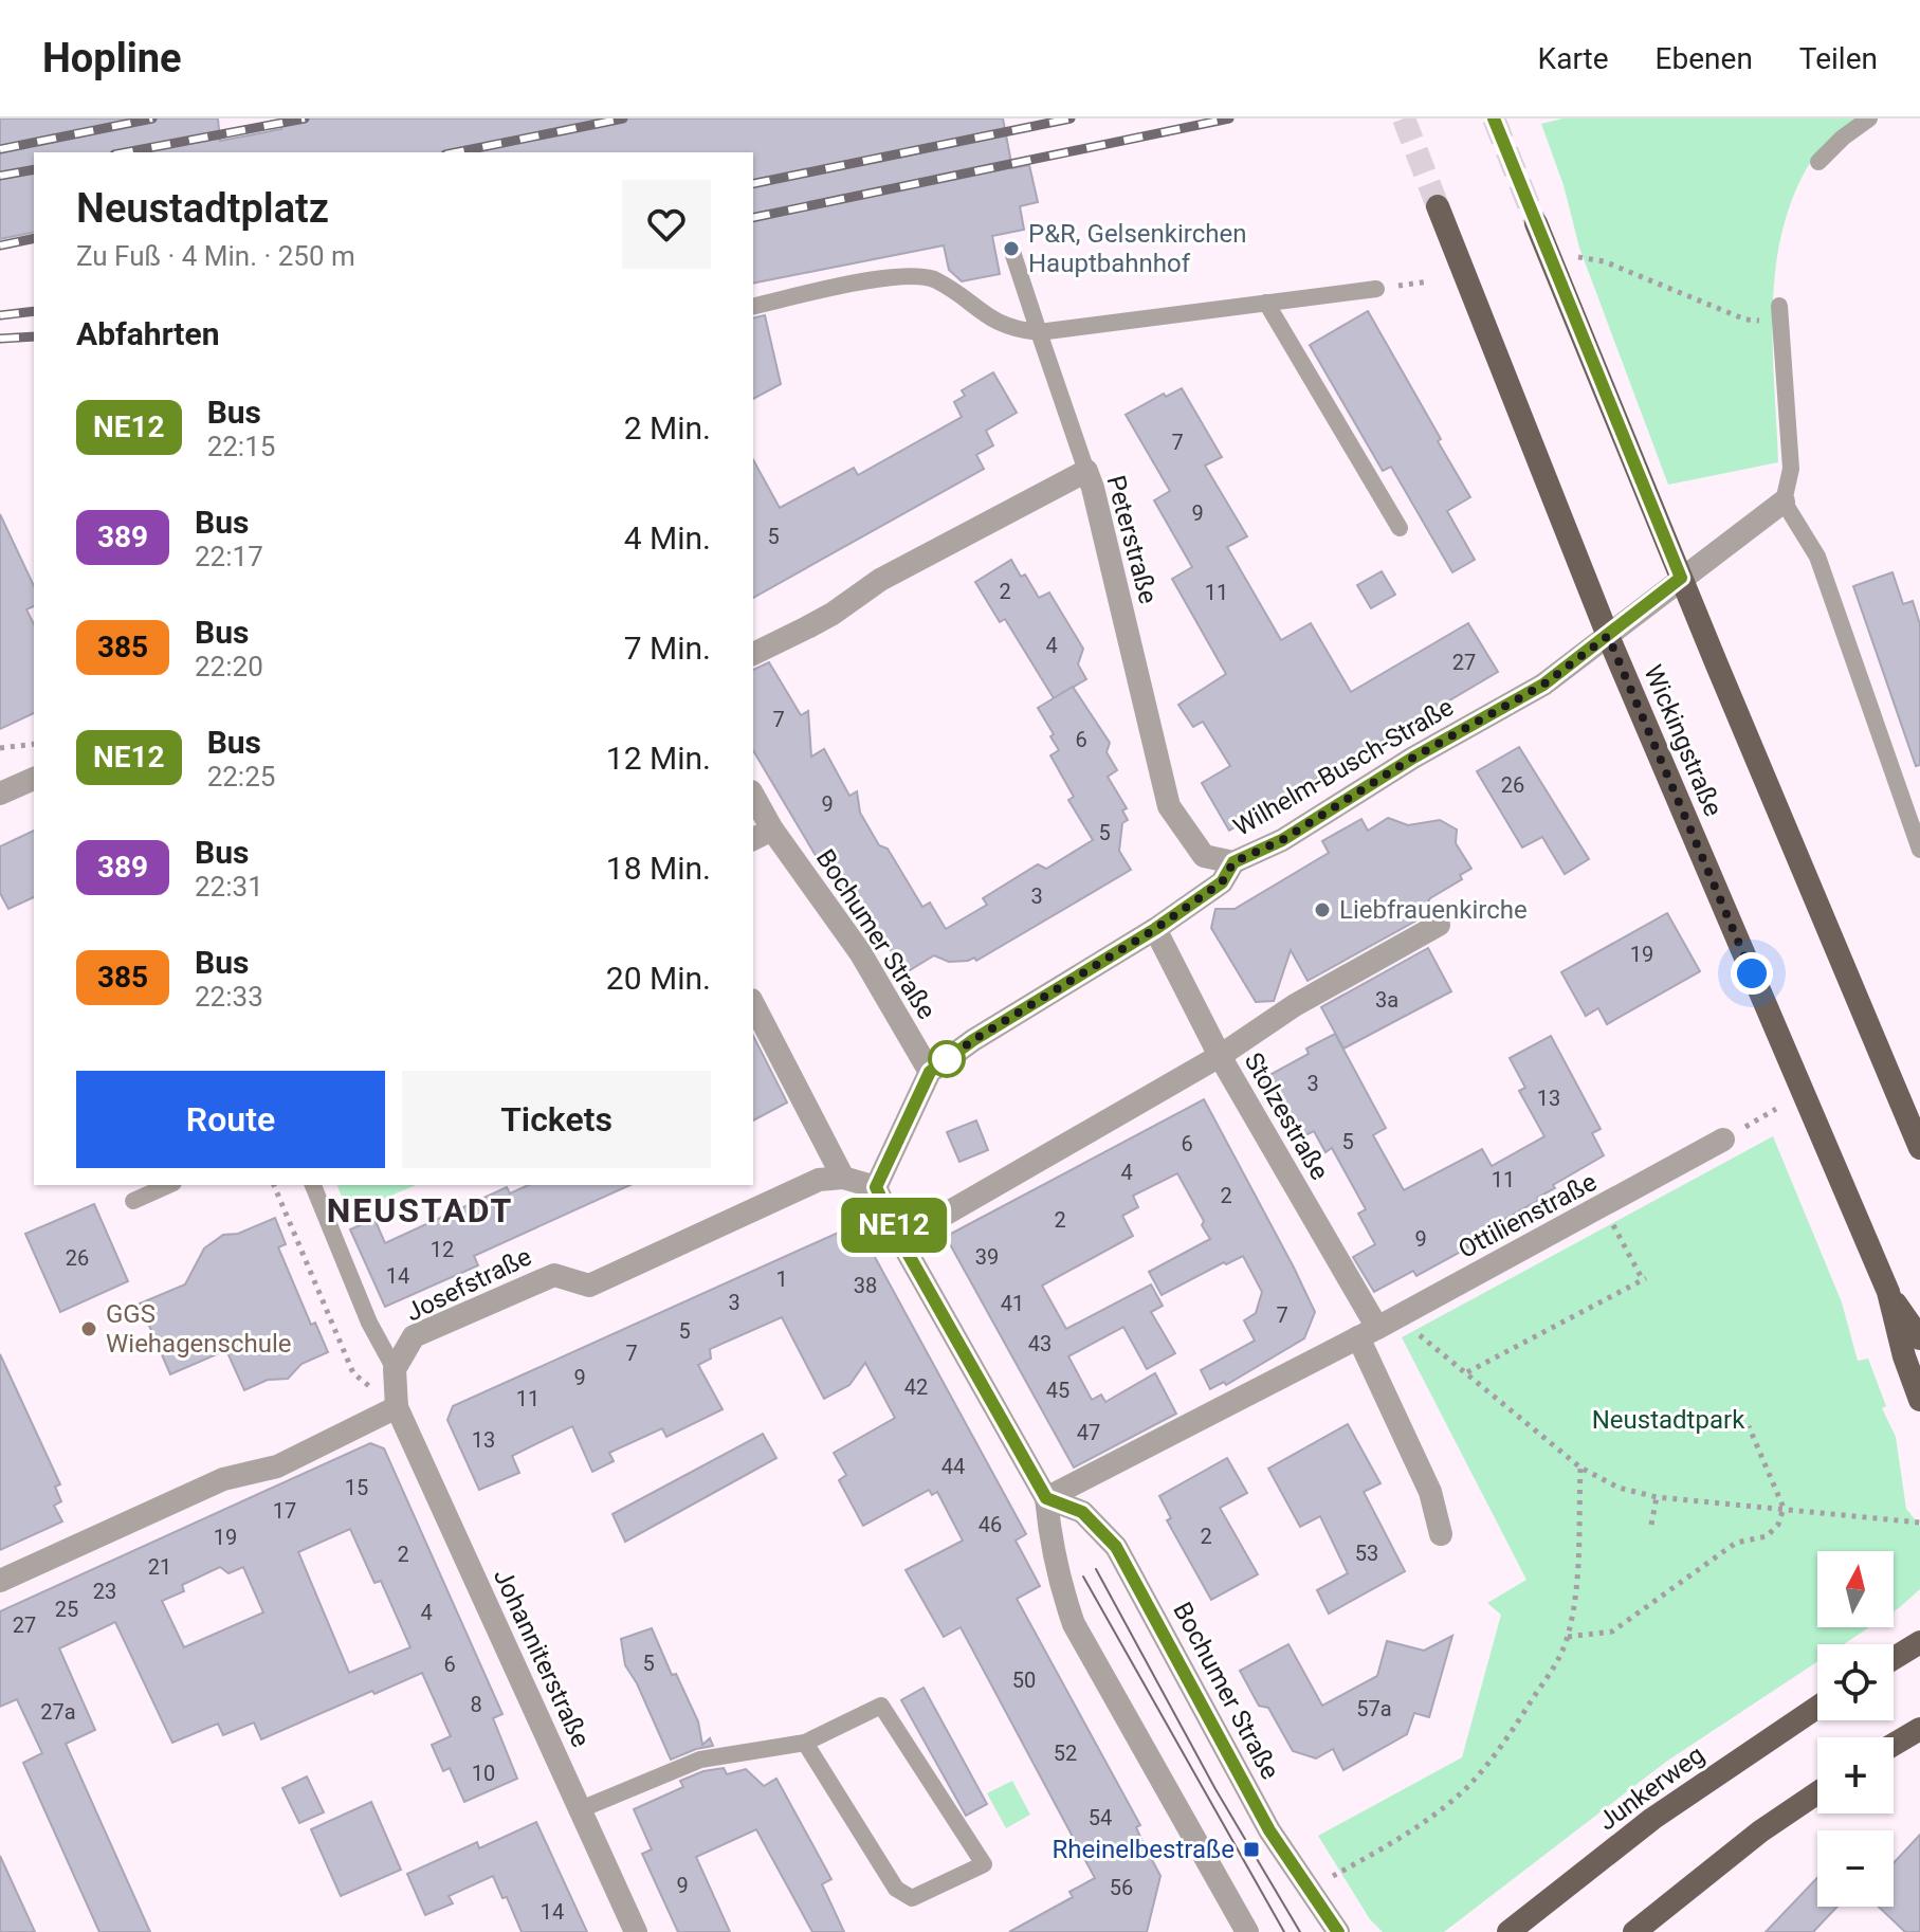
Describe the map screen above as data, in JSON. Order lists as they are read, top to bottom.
{
  "streets": {
    "main road": ["Wickingstraße", "Junkerweg"],
    "street": [
      "Peterstraße",
      "Wilhelm-Busch-Straße",
      "Bochumer Straße",
      "Stolzestraße",
      "Ottilienstraße",
      "Josefstraße",
      "Johanniterstraße"
    ]
  },
  "crossings": [
    ["Peterstraße", "Wilhelm-Busch-Straße"],
    ["Wickingstraße", "Wilhelm-Busch-Straße"],
    ["Wilhelm-Busch-Straße", "Bochumer Straße"],
    ["Wilhelm-Busch-Straße", "Stolzestraße"],
    ["Wilhelm-Busch-Straße", "Josefstraße"],
    ["Bochumer Straße", "Ottilienstraße"],
    ["Stolzestraße", "Ottilienstraße"]
  ],
  "districts": ["NEUSTADT"],
  "parks": ["Neustadtpark"],
  "places": {
    "other": ["P&R, Gelsenkirchen Hauptbahnhof", "Liebfrauenkirche", "GGS Wiehagenschule"],
    "transit": ["Rheinelbestraße"]
  },
  "lines": ["bus line NE12"],
  "house_numbers": [
    "7",
    "9",
    "5",
    "2",
    "11",
    "4",
    "27",
    "7",
    "6",
    "26",
    "9",
    "5",
    "3",
    "19",
    "3a",
    "3",
    "13",
    "5",
    "6",
    "4",
    "11",
    "2",
    "2",
    "9",
    "12",
    "39",
    "26",
    "14",
    "1",
    "38",
    "3",
    "41",
    "7",
    "5",
    "43",
    "7",
    "9",
    "42",
    "45",
    "11",
    "47",
    "13",
    "44",
    "15",
    "17",
    "46",
    "2",
    "19",
    "53",
    "2",
    "21",
    "23",
    "25",
    "4",
    "27",
    "5",
    "6",
    "50",
    "8",
    "57a",
    "27a",
    "52",
    "10",
    "54",
    "9",
    "56",
    "14"
  ],
  "north": "top",
  "page": {
    "header": "Hopline",
    "nav": ["Karte", "Ebenen", "Teilen"],
    "on_map": "NE12",
    "heading": [
      ["Neustadtplatz", "Zu Fuß · 4 Min. · 250 m"],
      "Abfahrten"
    ],
    "list": [
      {
        "mark": "NE12",
        "name": "Bus",
        "note": "22:15",
        "value": "2 Min."
      },
      {
        "mark": "389",
        "name": "Bus",
        "note": "22:17",
        "value": "4 Min."
      },
      {
        "mark": "385",
        "name": "Bus",
        "note": "22:20",
        "value": "7 Min."
      },
      {
        "mark": "NE12",
        "name": "Bus",
        "note": "22:25",
        "value": "12 Min."
      },
      {
        "mark": "389",
        "name": "Bus",
        "note": "22:31",
        "value": "18 Min."
      },
      {
        "mark": "385",
        "name": "Bus",
        "note": "22:33",
        "value": "20 Min."
      }
    ],
    "buttons": ["Route", "Tickets"],
    "map_buttons": ["+", "−"]
  }
}
